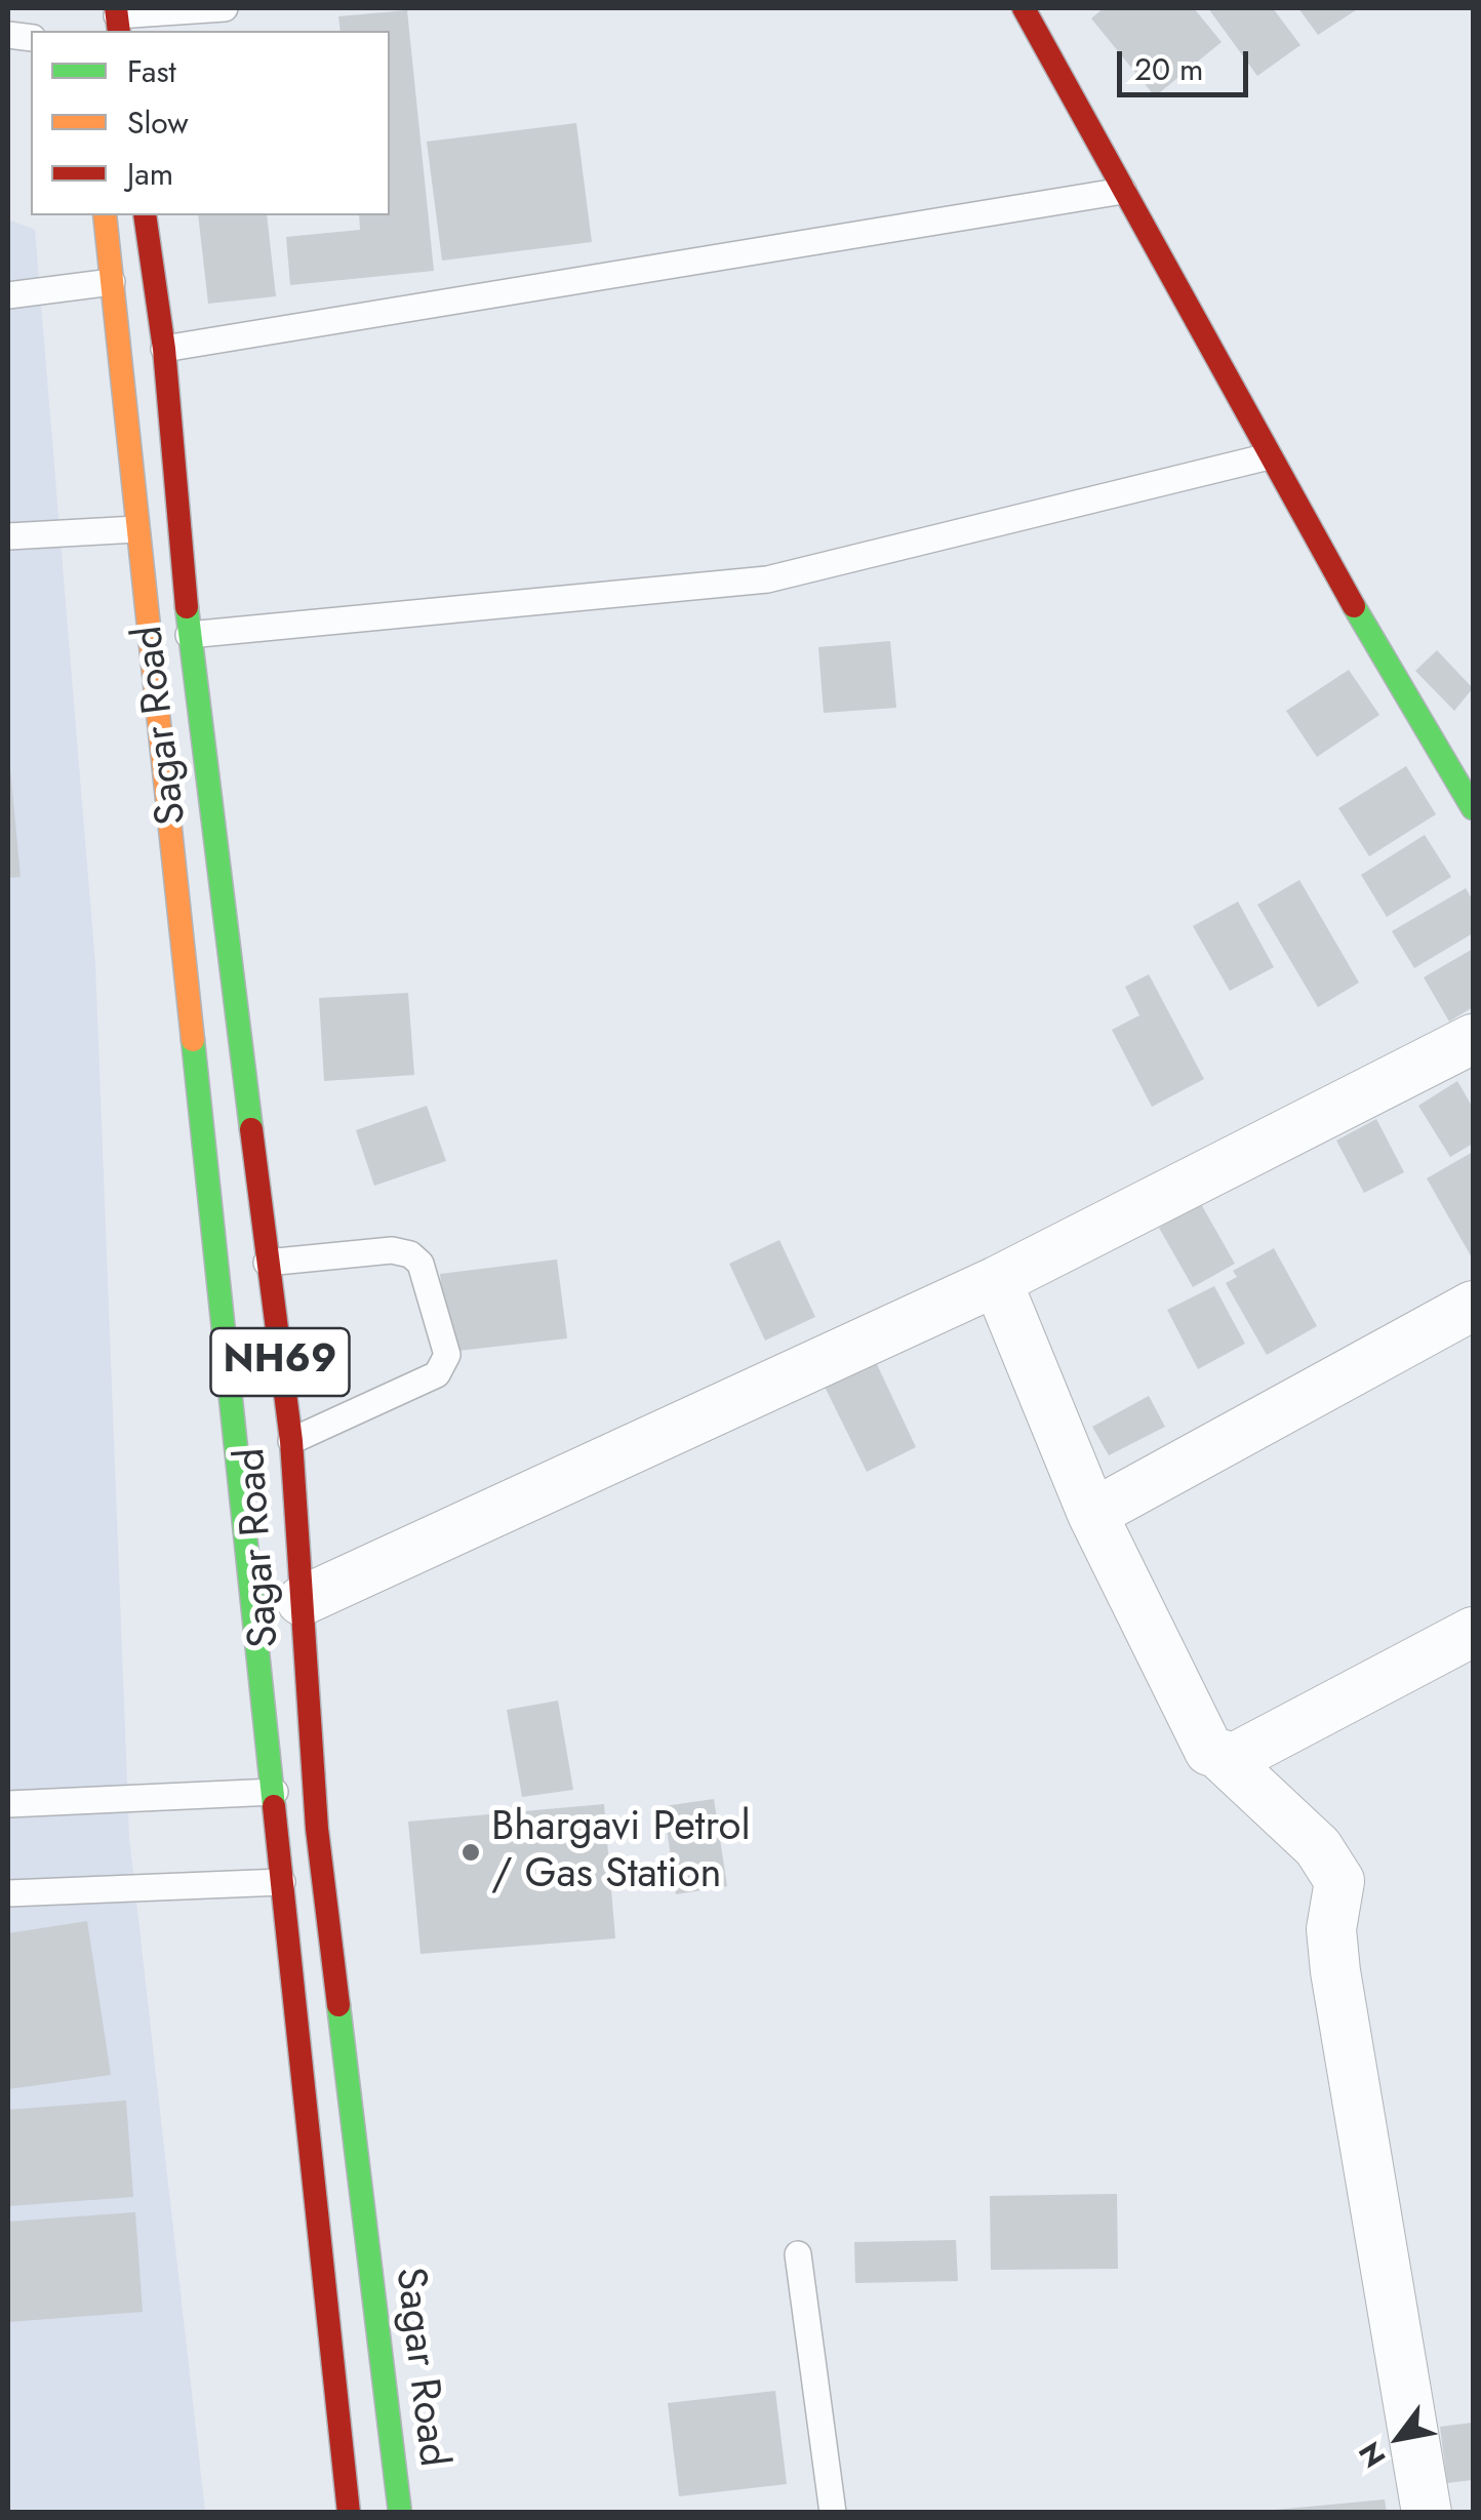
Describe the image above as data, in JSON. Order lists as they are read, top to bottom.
{
  "streets": {
    "main road": ["Sagar Road", "NH69"]
  },
  "places": ["Bhargavi Petrol / Gas Station"],
  "legend": ["Fast", "Slow", "Jam"],
  "scale_bar": "20 m",
  "north": "bottom left"
}
